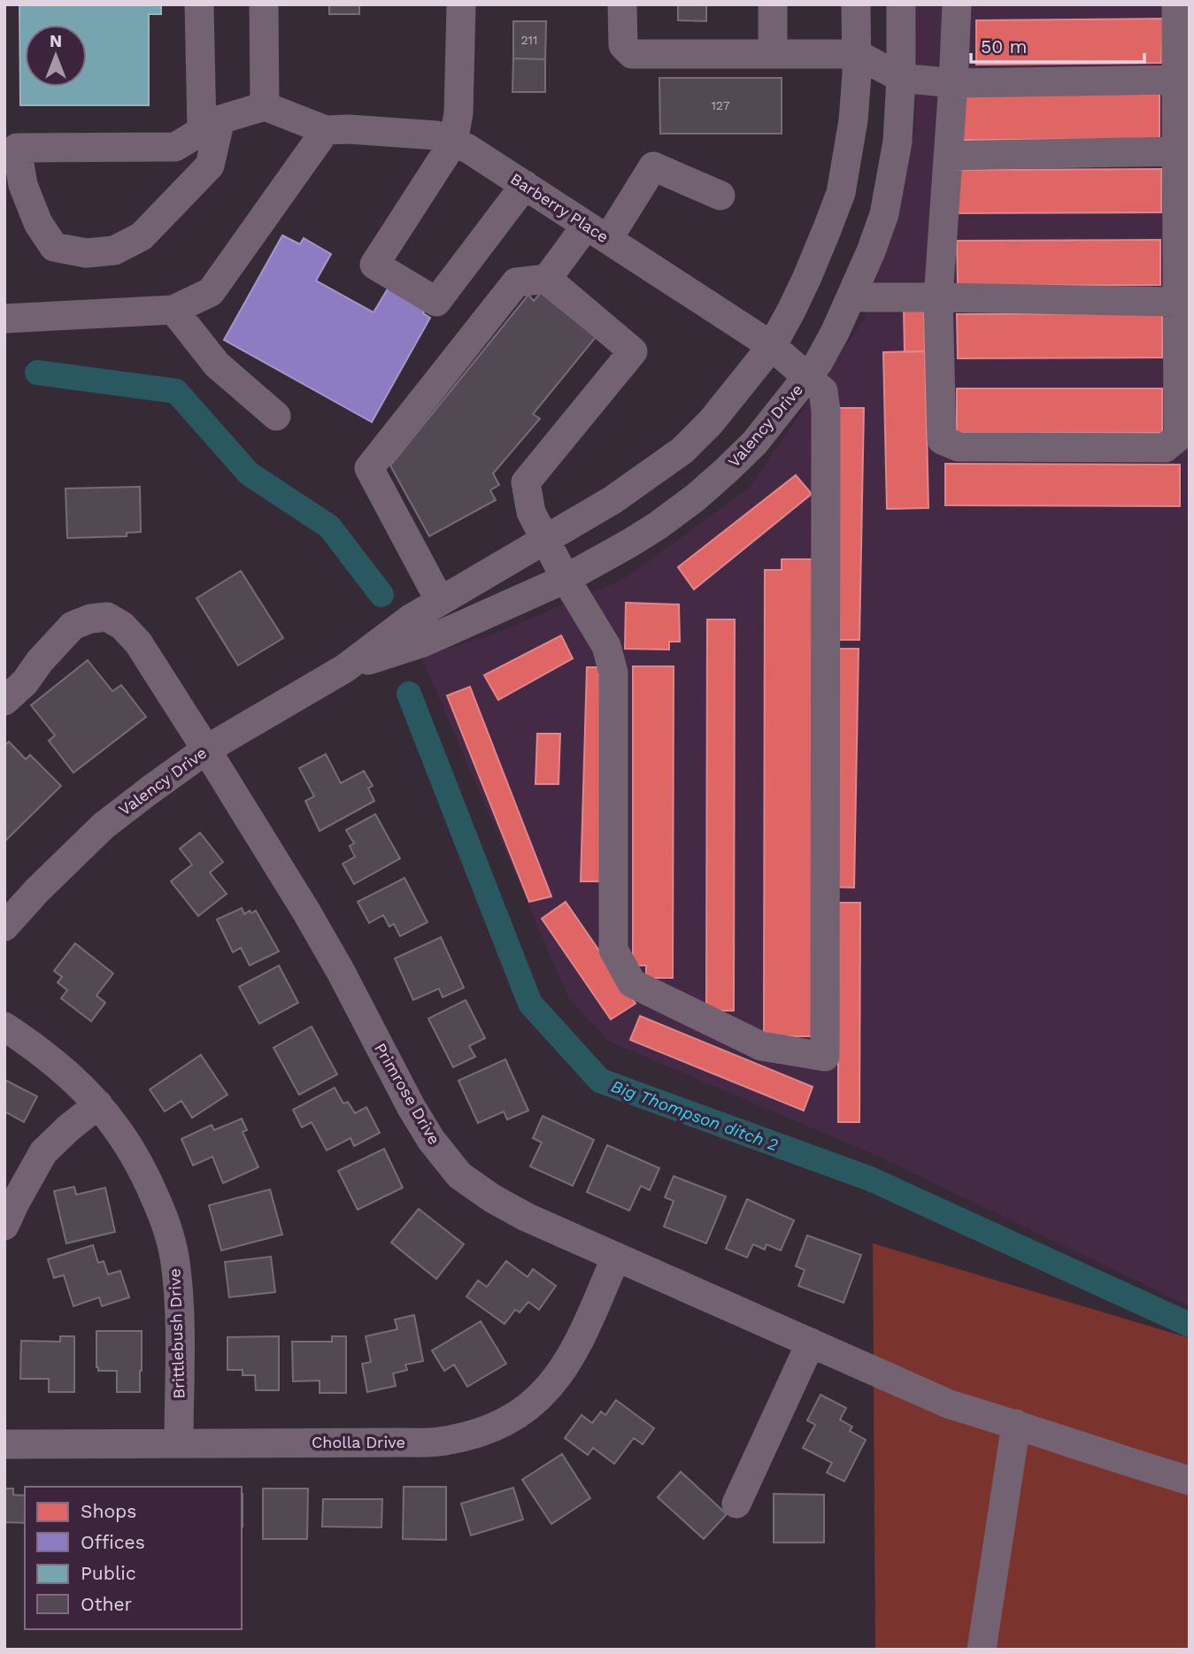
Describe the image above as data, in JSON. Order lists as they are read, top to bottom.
{
  "streets": {
    "street": [
      "Barberry Place",
      "Valency Drive",
      "Primrose Drive",
      "Brittlebush Drive",
      "Cholla Drive"
    ]
  },
  "crossings": [
    ["Barberry Place", "Valency Drive"],
    ["Valency Drive", "Primrose Drive"],
    ["Primrose Drive", "Cholla Drive"],
    ["Brittlebush Drive", "Cholla Drive"]
  ],
  "water": ["Big Thompson ditch 2"],
  "house_numbers": ["211", "127"],
  "legend": [
    "Shops",
    "Offices",
    "Public",
    "Other"
  ],
  "scale_bar": "50 m",
  "north": "top"
}
